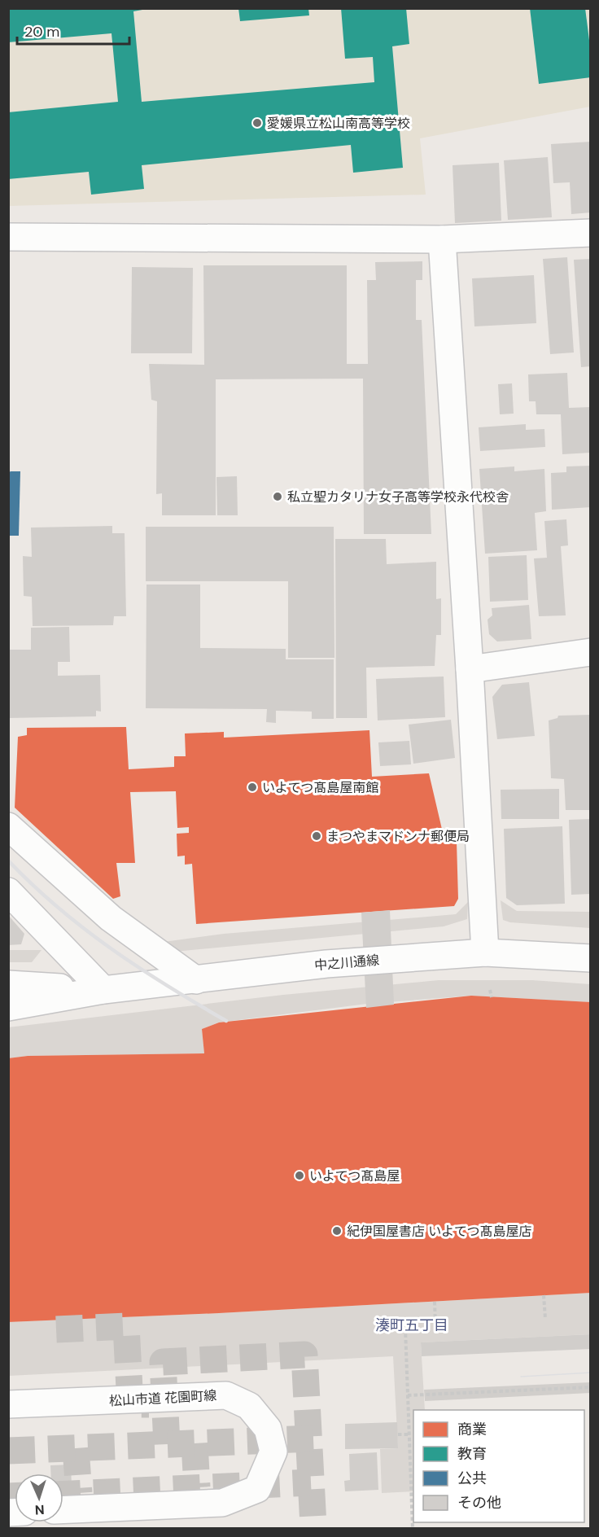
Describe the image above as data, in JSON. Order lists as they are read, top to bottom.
{
  "streets": {
    "street": ["中之川通線", "松山市道 花園町線"]
  },
  "districts": ["湊町五丁目"],
  "places": [
    "愛媛県立松山南高等学校",
    "私立聖カタリナ女子高等学校永代校舎",
    "いよてつ髙島屋南館",
    "まつやまマドンナ郵便局",
    "いよてつ髙島屋",
    "紀伊国屋書店 いよてつ髙島屋店"
  ],
  "legend": [
    "商業",
    "教育",
    "公共",
    "その他"
  ],
  "scale_bar": "20 m",
  "north": "bottom"
}
